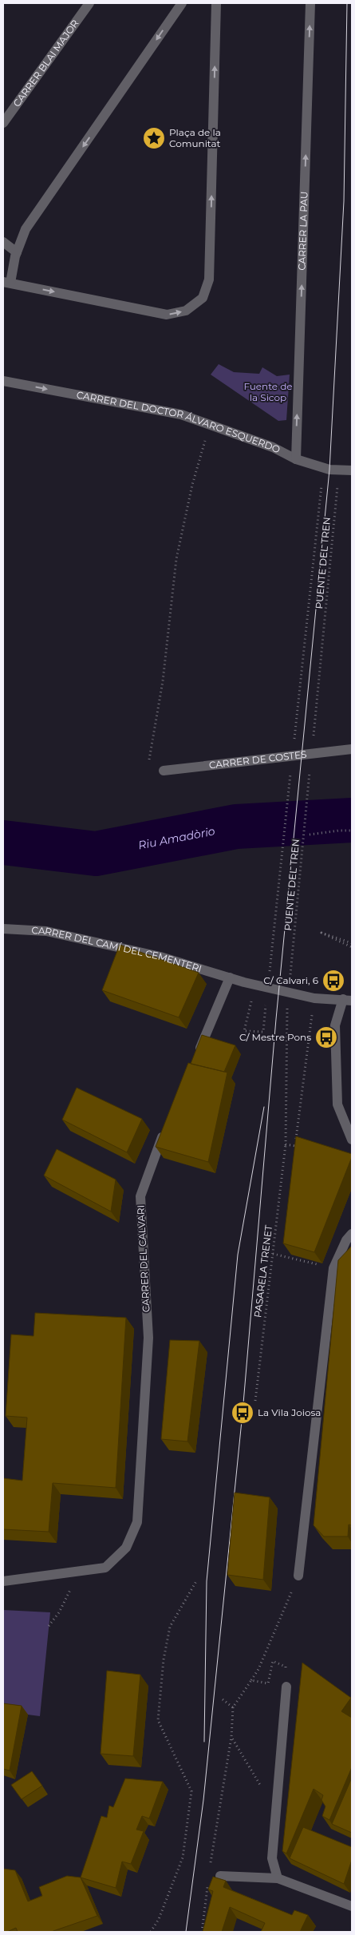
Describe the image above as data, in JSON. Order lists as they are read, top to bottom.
{
  "streets": {
    "street": [
      "CARRER BLAI MAJOR",
      "CARRER LA PAU",
      "CARRER DEL DOCTOR ÁLVARO ESQUERDO",
      "CARRER DE COSTES",
      "CARRER DEL CAMÍ DEL CEMENTERI",
      "CARRER DEL CALVARI"
    ],
    "path": ["PUENTE DEL TREN", "PASARELA TRENET"]
  },
  "crossings": [
    ["CARRER LA PAU", "CARRER DEL DOCTOR ÁLVARO ESQUERDO"],
    ["CARRER DEL DOCTOR ÁLVARO ESQUERDO", "PUENTE DEL TREN"]
  ],
  "one_way": ["CARRER LA PAU", "CARRER DEL DOCTOR ÁLVARO ESQUERDO"],
  "water": ["Riu Amadòrio"],
  "parks": ["Fuente de la Sicop"],
  "places": {
    "place": ["Plaça de la Comunitat"],
    "bus stop": ["C/ Calvari, 6", "C/ Mestre Pons", "La Vila Joiosa"]
  }
}
